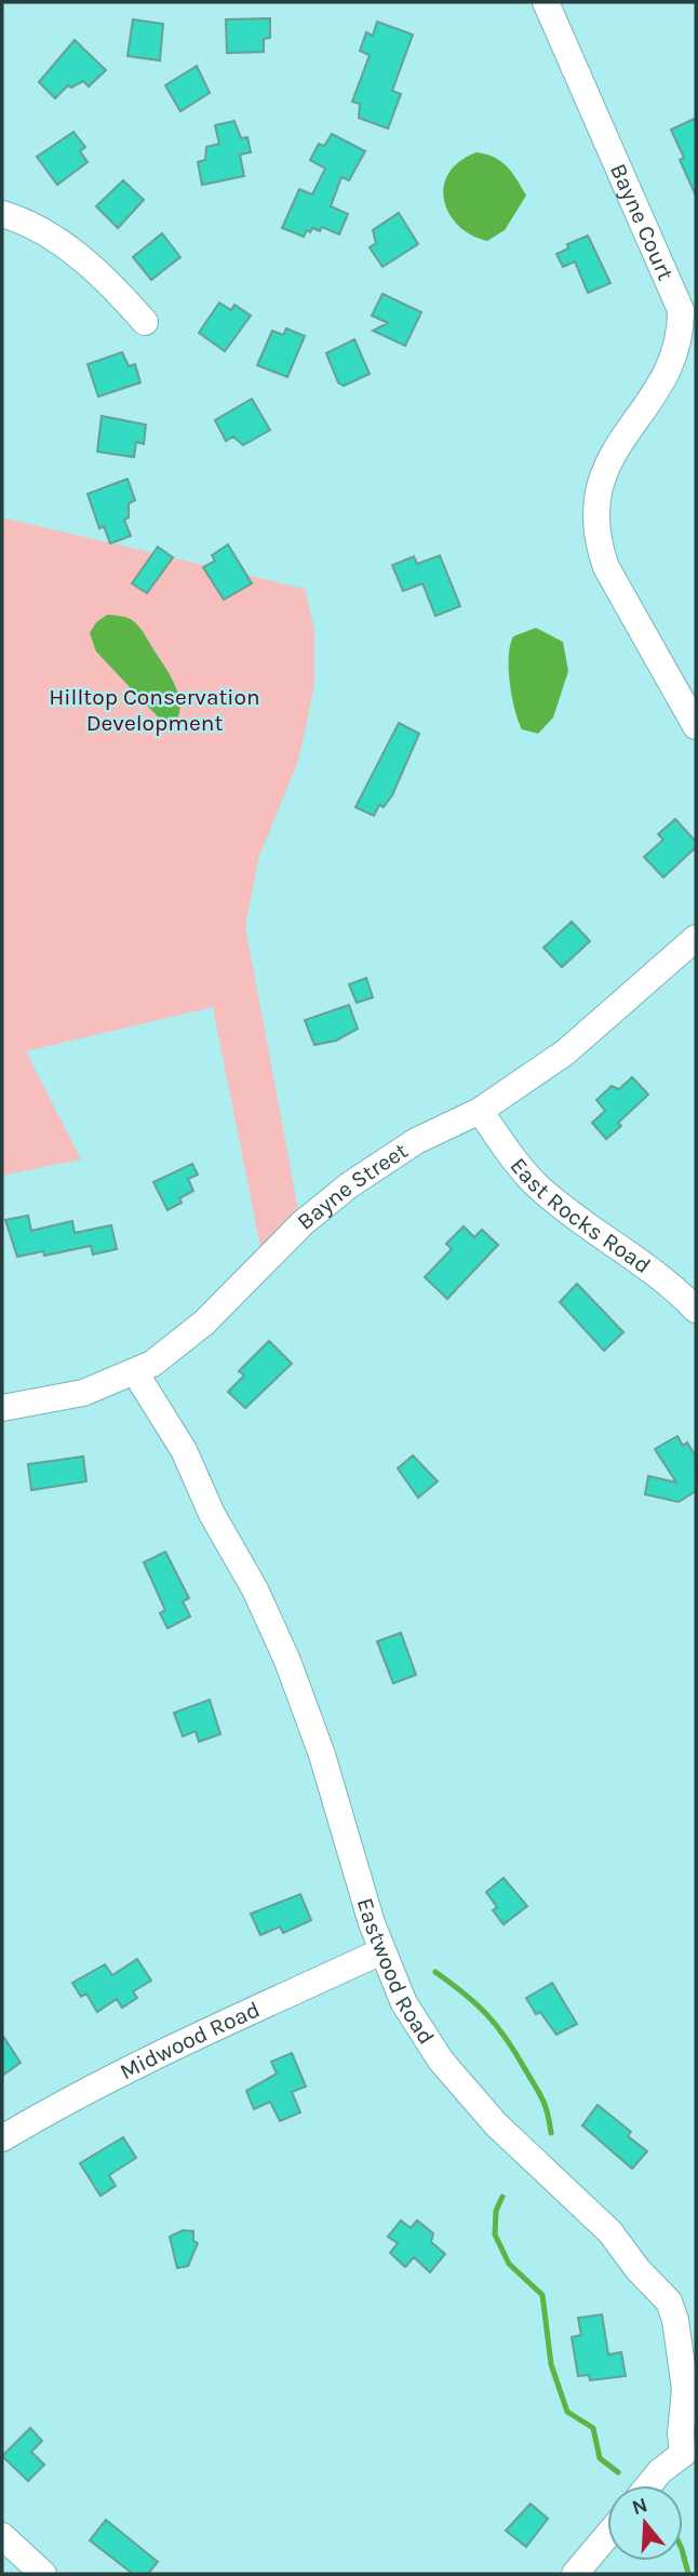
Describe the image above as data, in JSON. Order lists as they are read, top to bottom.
{
  "streets": {
    "street": [
      "Bayne Court",
      "Bayne Street",
      "East Rocks Road",
      "Eastwood Road",
      "Midwood Road"
    ]
  },
  "crossings": [
    ["Bayne Street", "East Rocks Road"],
    ["Bayne Street", "Eastwood Road"],
    ["Eastwood Road", "Midwood Road"]
  ],
  "parks": ["Hilltop Conservation Development"],
  "north": "top"
}
